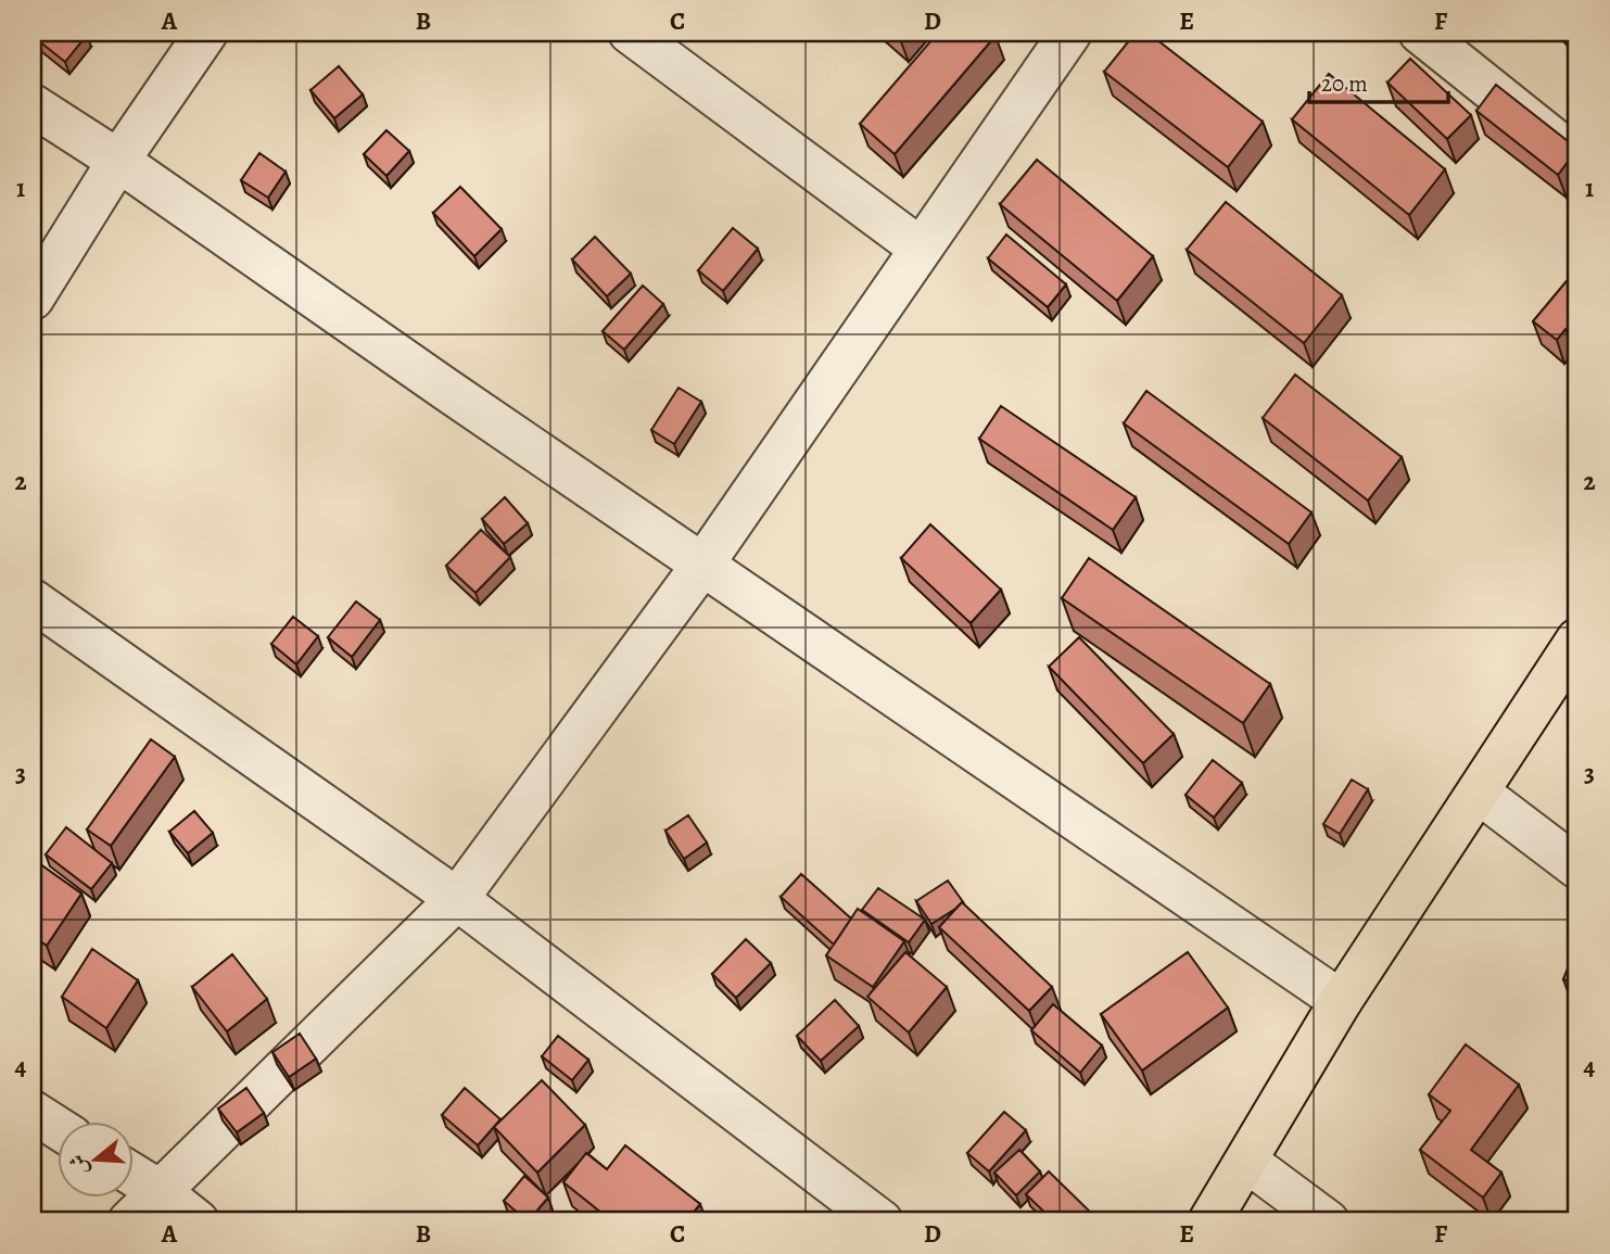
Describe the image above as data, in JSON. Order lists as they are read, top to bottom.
{
  "scale_bar": "20 m",
  "north": "left",
  "grid": {
    "columns": [
      "A",
      "B",
      "C",
      "D",
      "E",
      "F"
    ],
    "rows": [
      "1",
      "2",
      "3",
      "4"
    ]
  }
}
